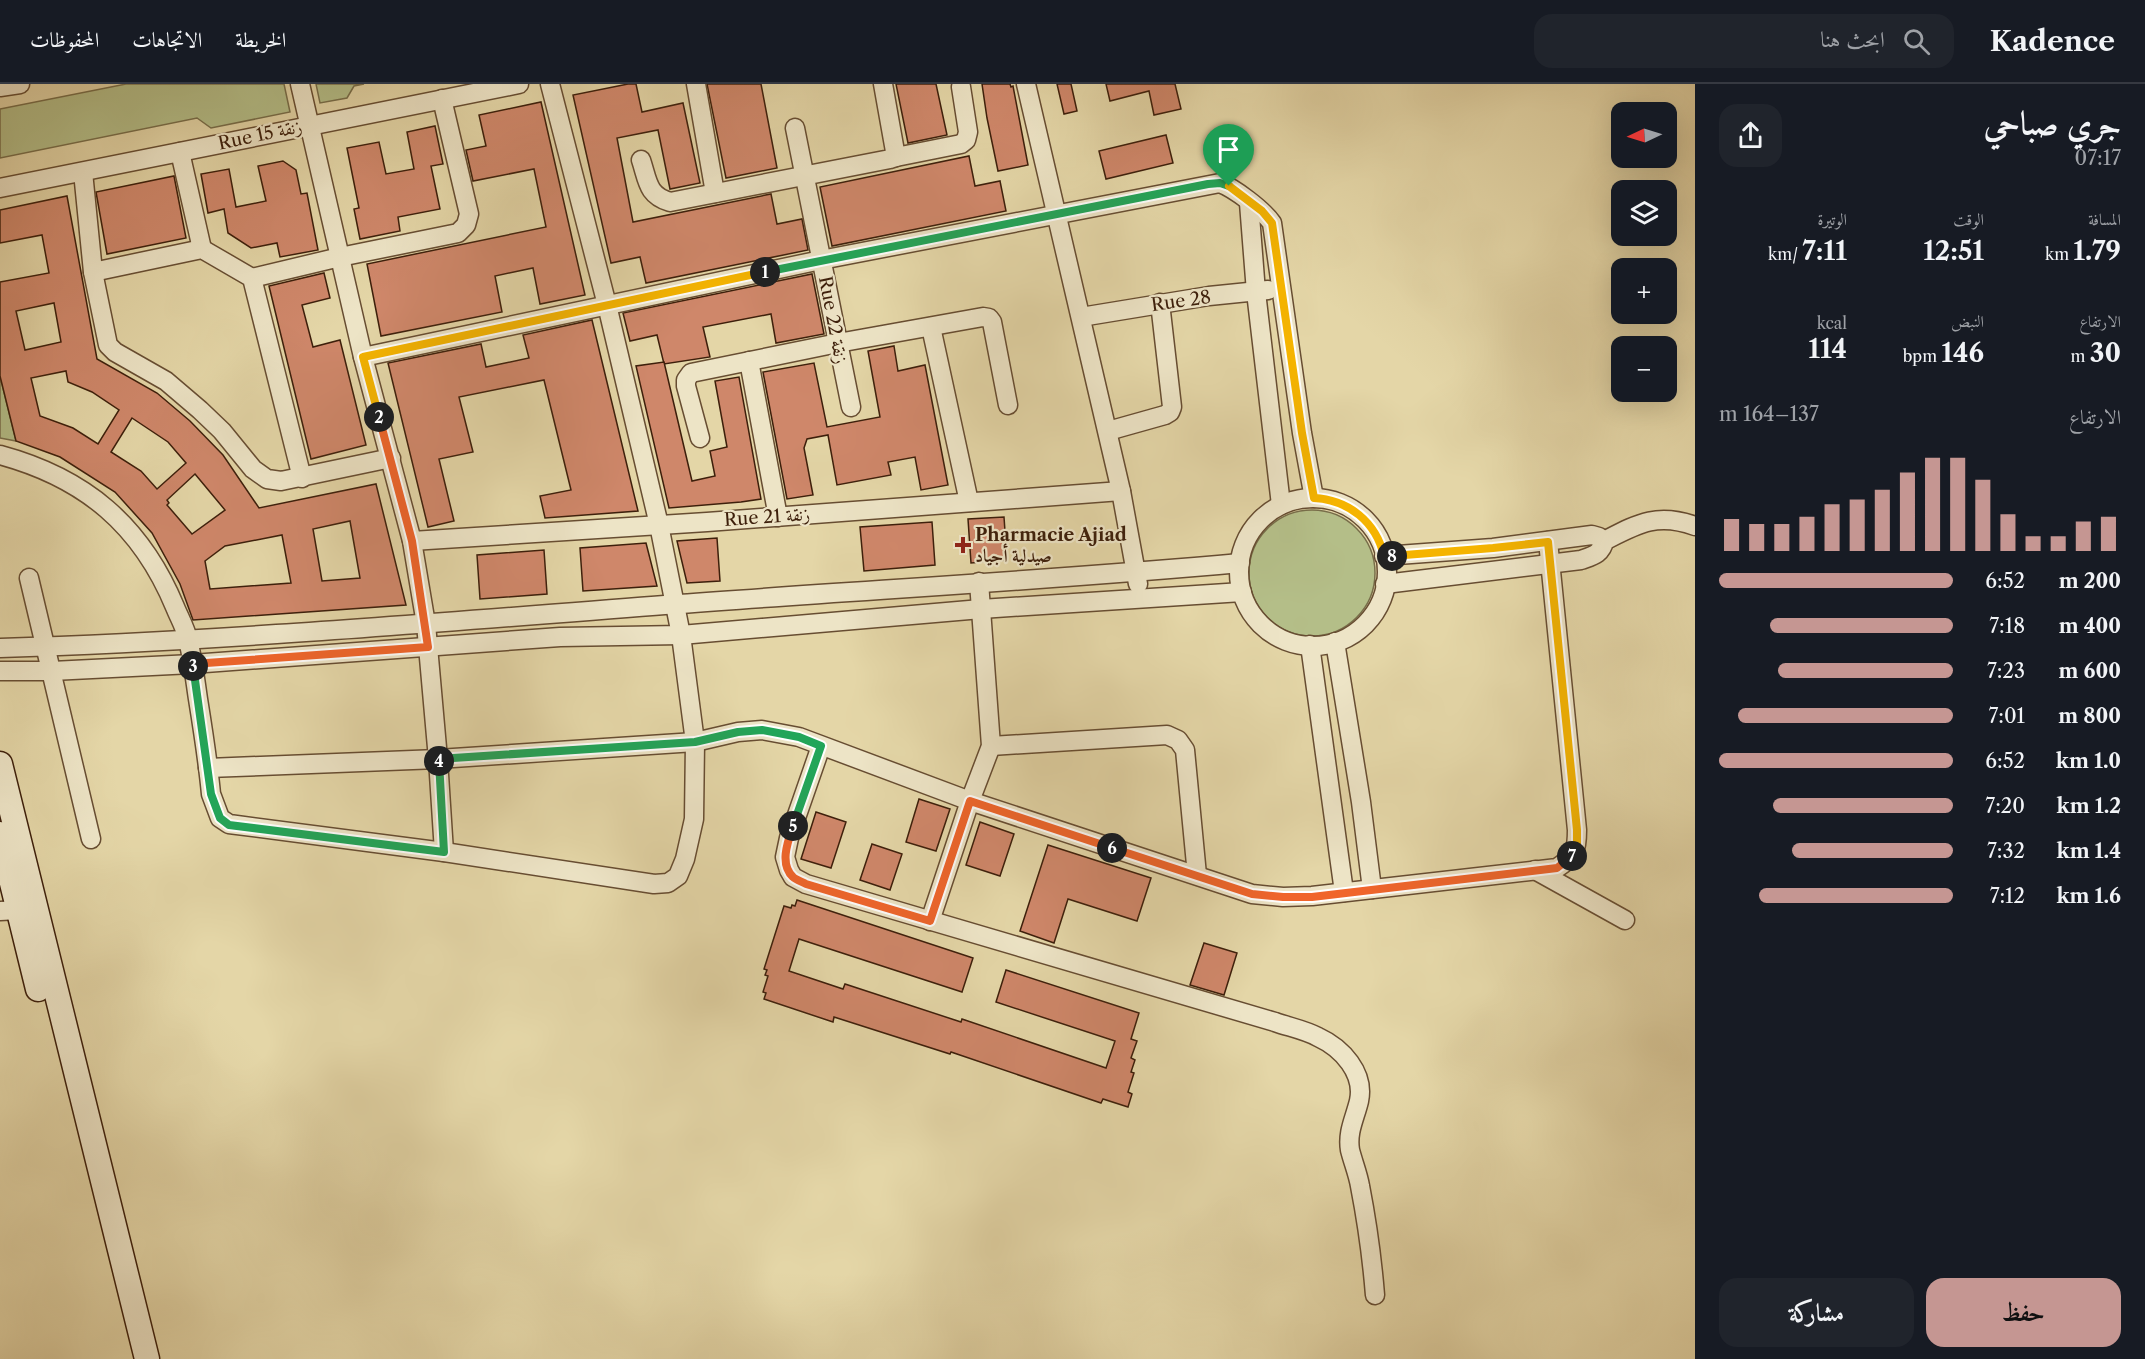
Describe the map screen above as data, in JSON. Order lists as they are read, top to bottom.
{
  "streets": {
    "street": [
      "Rue 15 زنقة",
      "Rue 28",
      "Rue 22 زنقة",
      "Rue 21 زنقة"
    ]
  },
  "places": {
    "health": ["Pharmacie Ajiad صيدلية أجياد"]
  },
  "north": "left",
  "page": {
    "header": "Kadence",
    "search": "ابحث هنا",
    "nav": ["الخريطة", "الاتجاهات", "المحفوظات"],
    "heading": ["جري صباحي", "07:17"],
    "map_buttons": ["+", "−"],
    "stats": [
      ["المسافة", "1.79 km"],
      ["الوقت", "12:51"],
      ["الوتيرة", "7:11 /km"],
      ["الارتفاع", "30 m"],
      ["النبض", "146 bpm"],
      ["kcal", "114"]
    ],
    "pins": [
      "1",
      "2",
      "8",
      "3",
      "4",
      "5",
      "6",
      "7"
    ],
    "chart": ["الارتفاع", "137–164 m"],
    "list": [
      {
        "name": "200 m",
        "note": "6:52"
      },
      {
        "name": "400 m",
        "note": "7:18"
      },
      {
        "name": "600 m",
        "note": "7:23"
      },
      {
        "name": "800 m",
        "note": "7:01"
      },
      {
        "name": "1.0 km",
        "note": "6:52"
      },
      {
        "name": "1.2 km",
        "note": "7:20"
      },
      {
        "name": "1.4 km",
        "note": "7:32"
      },
      {
        "name": "1.6 km",
        "note": "7:12"
      }
    ],
    "buttons": ["حفظ", "مشاركة"]
  }
}
